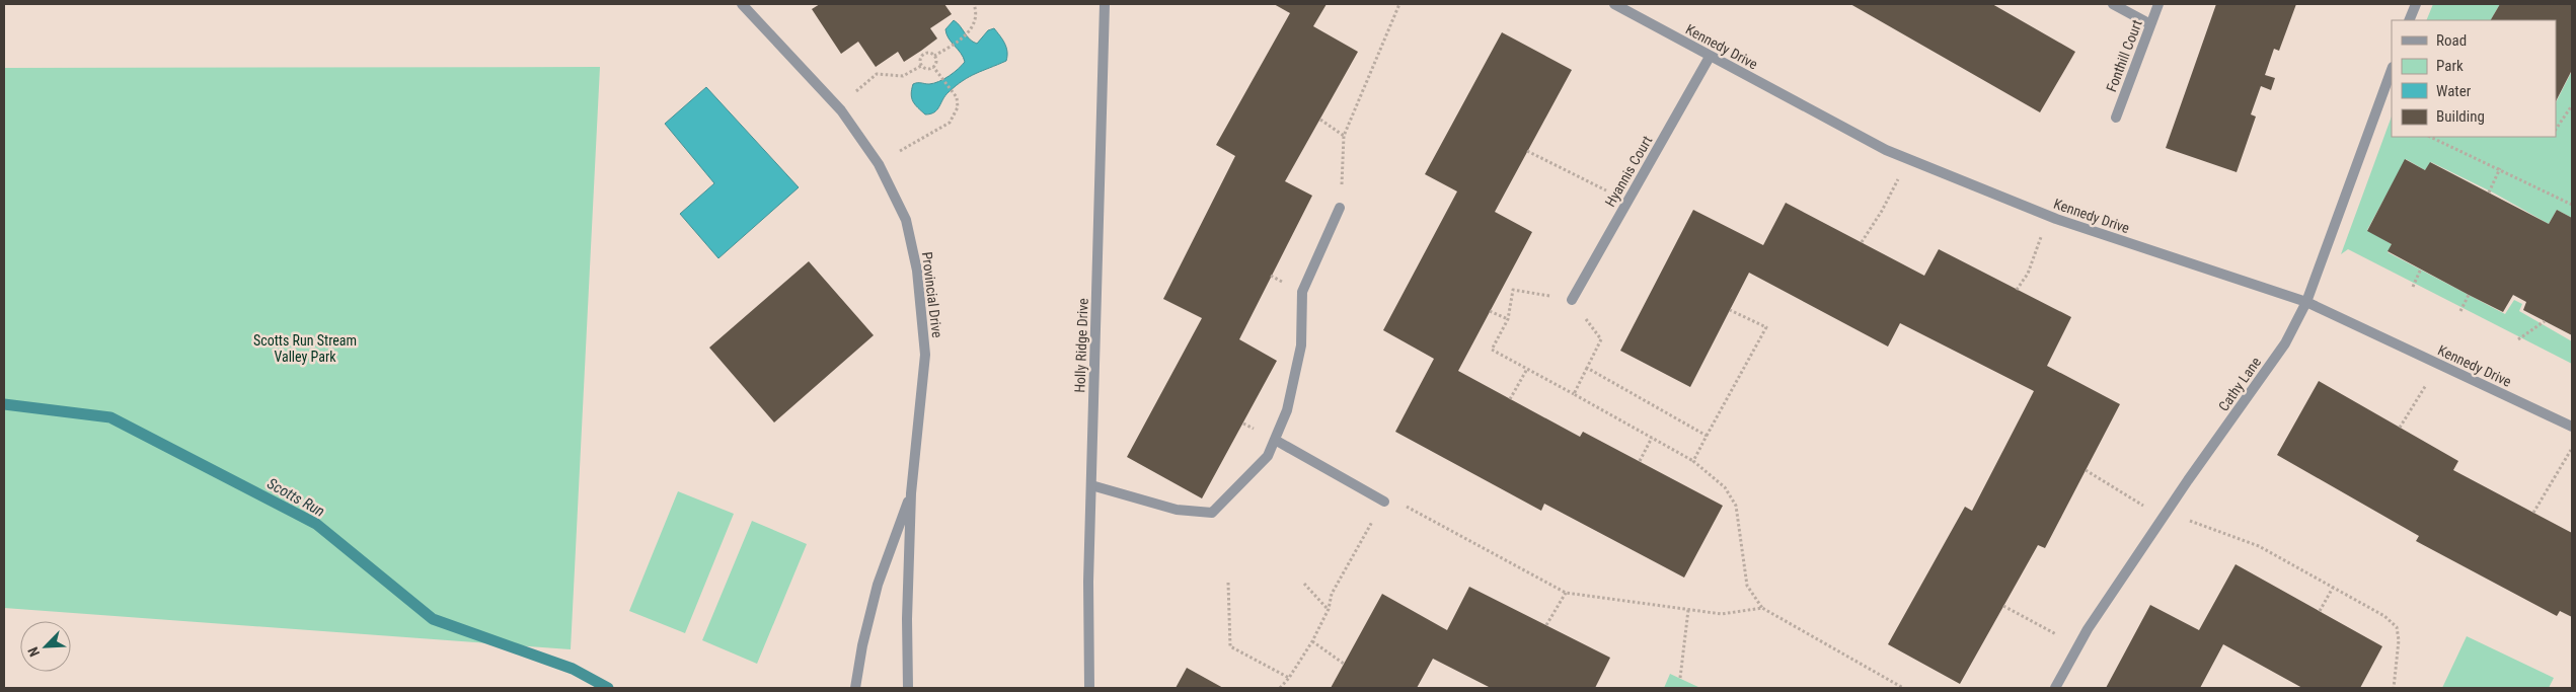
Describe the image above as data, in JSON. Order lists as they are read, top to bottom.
{
  "streets": {
    "street": [
      "Kennedy Drive",
      "Fonthill Court",
      "Hyannis Court",
      "Provincial Drive",
      "Holly Ridge Drive",
      "Cathy Lane"
    ]
  },
  "crossings": [
    ["Kennedy Drive", "Hyannis Court"],
    ["Kennedy Drive", "Cathy Lane"]
  ],
  "water": ["Scotts Run"],
  "parks": ["Scotts Run Stream Valley Park"],
  "legend": [
    "Road",
    "Park",
    "Water",
    "Building"
  ],
  "north": "bottom left"
}
